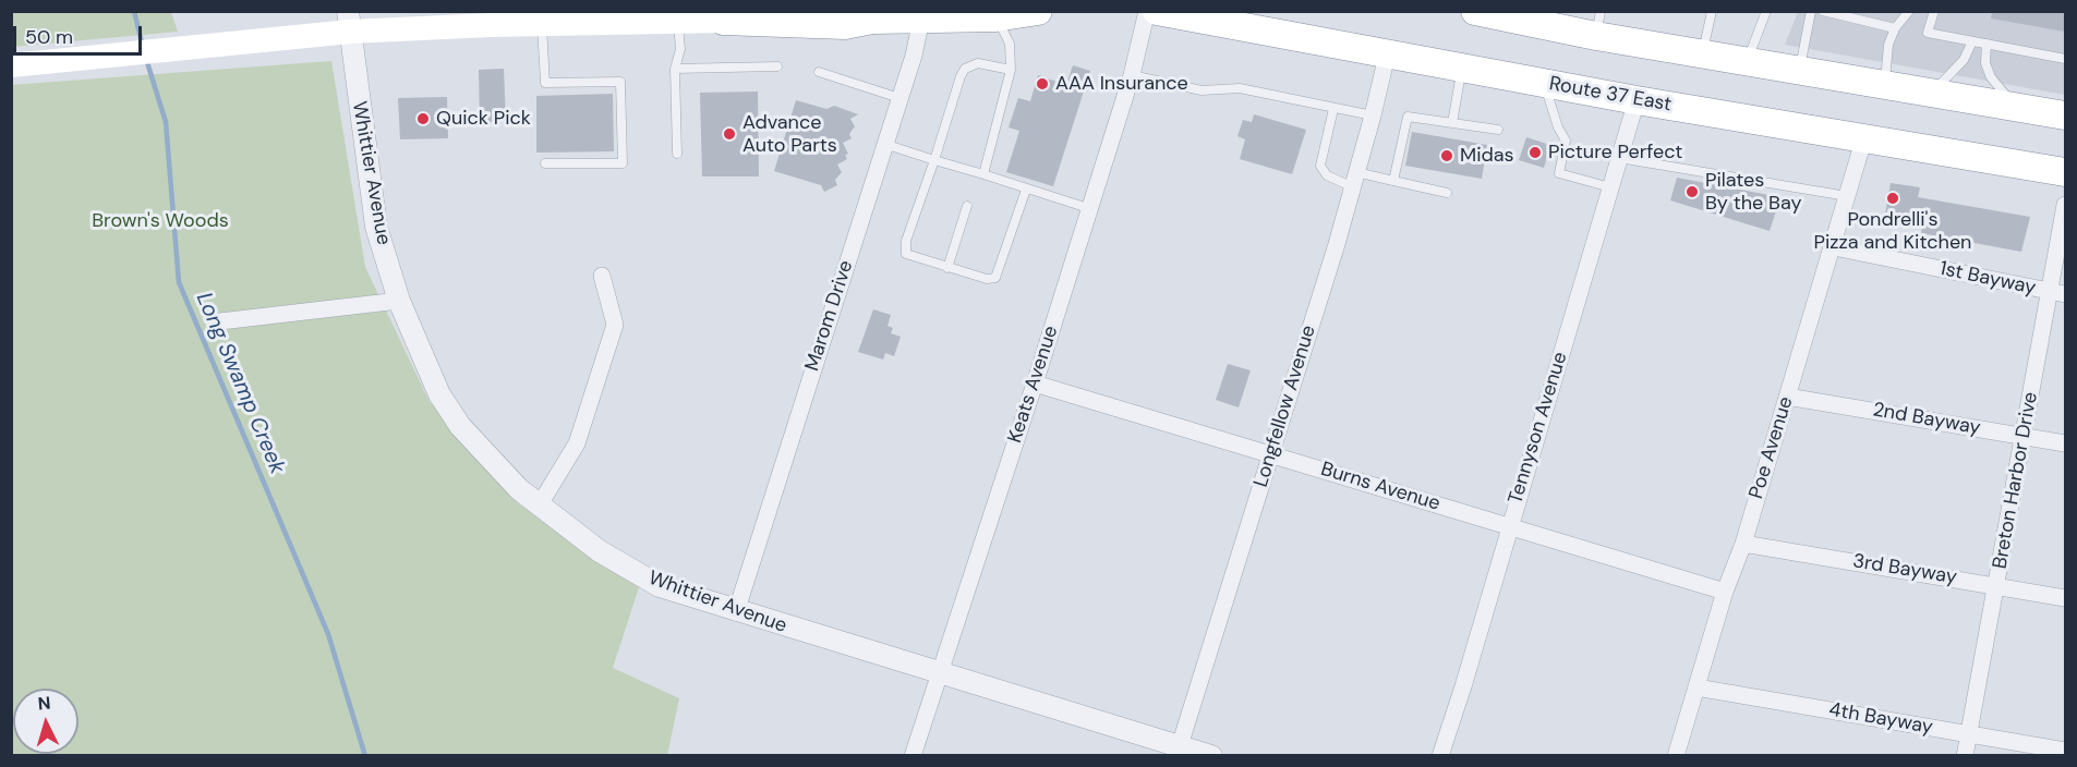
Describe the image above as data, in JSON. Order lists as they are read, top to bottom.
{
  "streets": {
    "highway": ["Route 37 East"],
    "street": [
      "Whittier Avenue",
      "1st Bayway",
      "Marom Drive",
      "Keats Avenue",
      "Longfellow Avenue",
      "2nd Bayway",
      "Tennyson Avenue",
      "Poe Avenue",
      "Breton Harbor Drive",
      "Burns Avenue",
      "3rd Bayway",
      "4th Bayway"
    ]
  },
  "crossings": [
    ["Route 37 East", "Longfellow Avenue"],
    ["Route 37 East", "Tennyson Avenue"],
    ["Route 37 East", "Poe Avenue"],
    ["Whittier Avenue", "Marom Drive"],
    ["Whittier Avenue", "Keats Avenue"],
    ["Whittier Avenue", "Longfellow Avenue"],
    ["1st Bayway", "Poe Avenue"],
    ["1st Bayway", "Breton Harbor Drive"],
    ["Keats Avenue", "Burns Avenue"],
    ["Longfellow Avenue", "Burns Avenue"],
    ["2nd Bayway", "Poe Avenue"],
    ["2nd Bayway", "Breton Harbor Drive"],
    ["Tennyson Avenue", "Burns Avenue"],
    ["Poe Avenue", "Burns Avenue"],
    ["Poe Avenue", "3rd Bayway"],
    ["Poe Avenue", "4th Bayway"],
    ["Breton Harbor Drive", "3rd Bayway"],
    ["Breton Harbor Drive", "4th Bayway"]
  ],
  "water": ["Long Swamp Creek"],
  "parks": ["Brown's Woods"],
  "places": [
    "AAA Insurance",
    "Quick Pick",
    "Advance Auto Parts",
    "Picture Perfect",
    "Midas",
    "Pilates By the Bay",
    "Pondrelli's Pizza and Kitchen"
  ],
  "scale_bar": "50 m",
  "north": "top"
}
